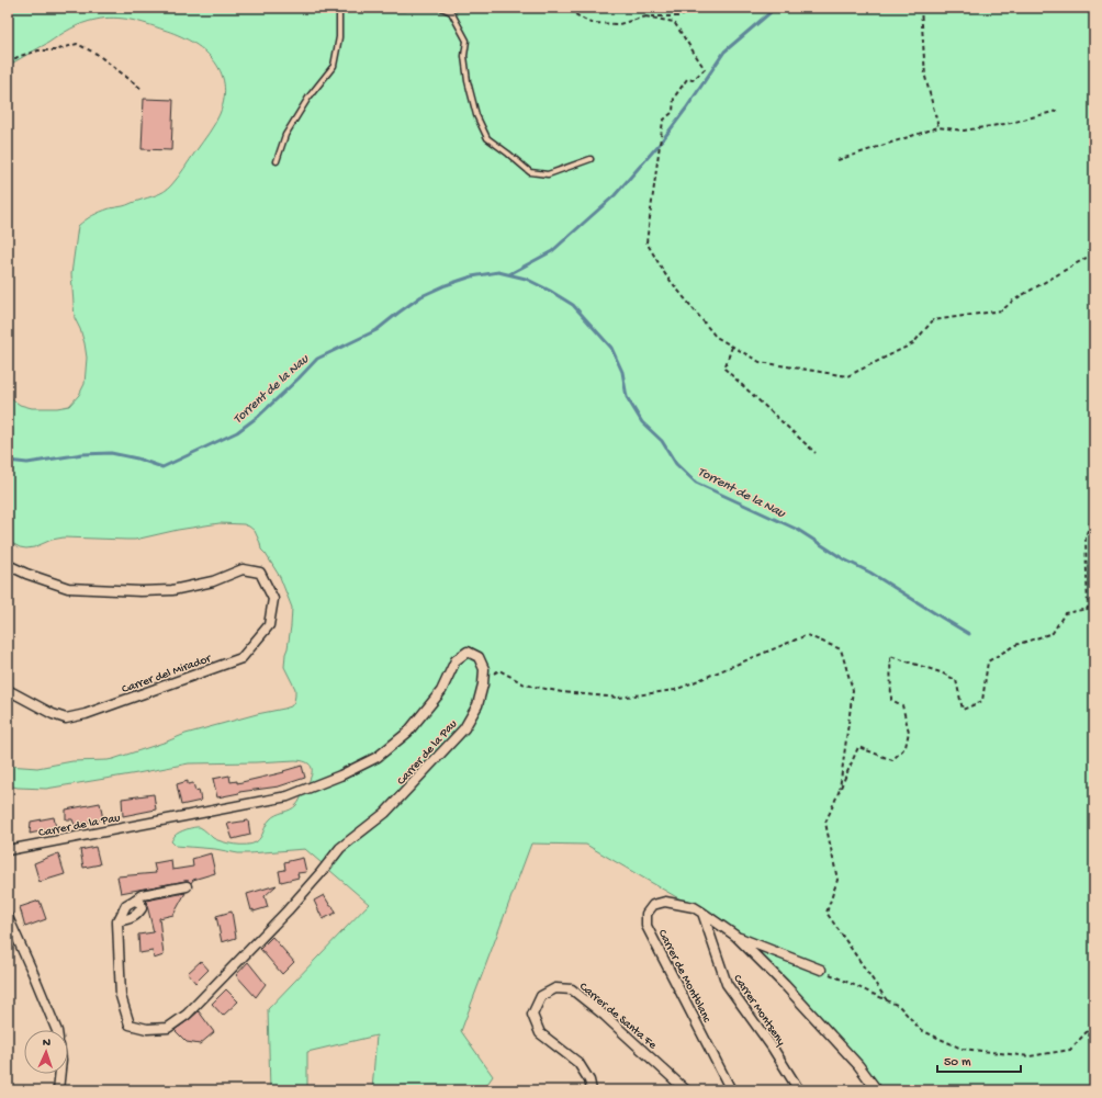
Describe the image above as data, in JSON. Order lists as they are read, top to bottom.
{
  "streets": {
    "street": [
      "Carrer del Mirador",
      "Carrer de la Pau",
      "Carrer de Montblanc",
      "Carrer Montseny",
      "Carrer de Santa Fe"
    ]
  },
  "crossings": [
    ["Carrer de Montblanc", "Carrer Montseny"]
  ],
  "water": ["Torrent de la Nau"],
  "scale_bar": "50 m",
  "north": "top"
}
